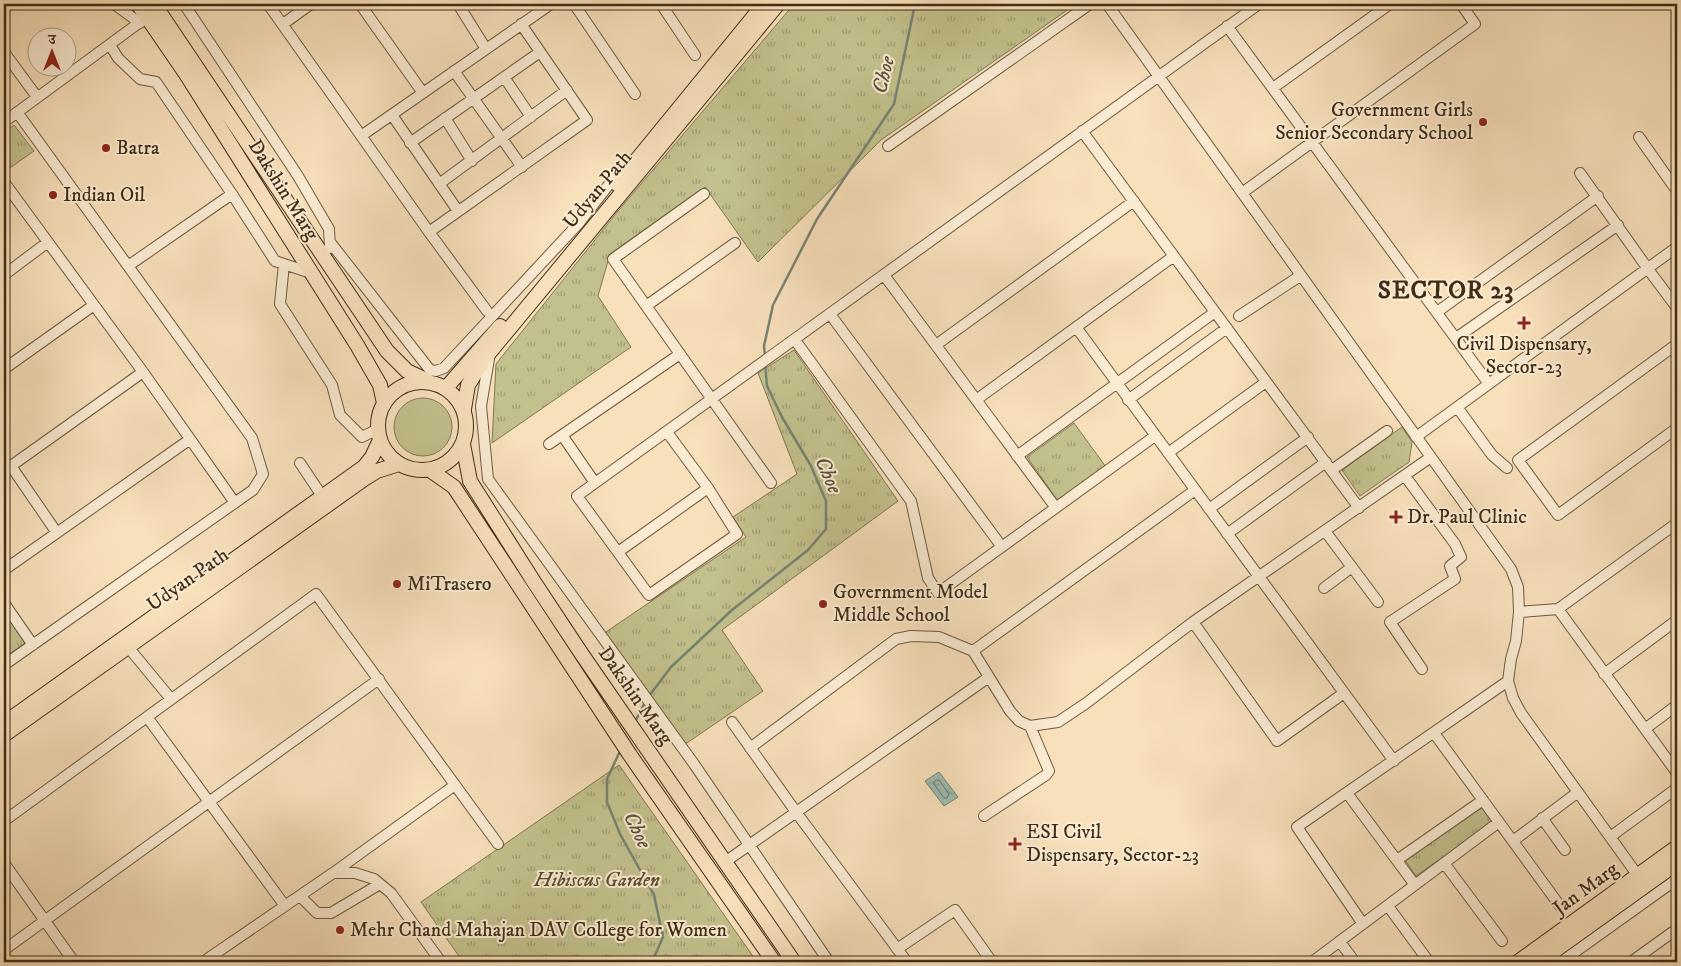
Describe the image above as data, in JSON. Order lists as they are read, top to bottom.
{
  "streets": {
    "main road": ["Dakshin Marg", "Udyan Path", "Jan Marg"]
  },
  "crossings": [
    ["Dakshin Marg", "Udyan Path"]
  ],
  "districts": ["SECTOR 23"],
  "water": ["Choe"],
  "parks": ["Hibiscus Garden"],
  "places": {
    "other": [
      "Government Girls Senior Secondary School",
      "Batra",
      "Indian Oil",
      "MiTrasero",
      "Government Model Middle School",
      "Mehr Chand Mahajan DAV College for Women"
    ],
    "health": ["Civil Dispensary, Sector-23", "Dr. Paul Clinic", "ESI Civil Dispensary, Sector-23"]
  },
  "north": "top"
}
